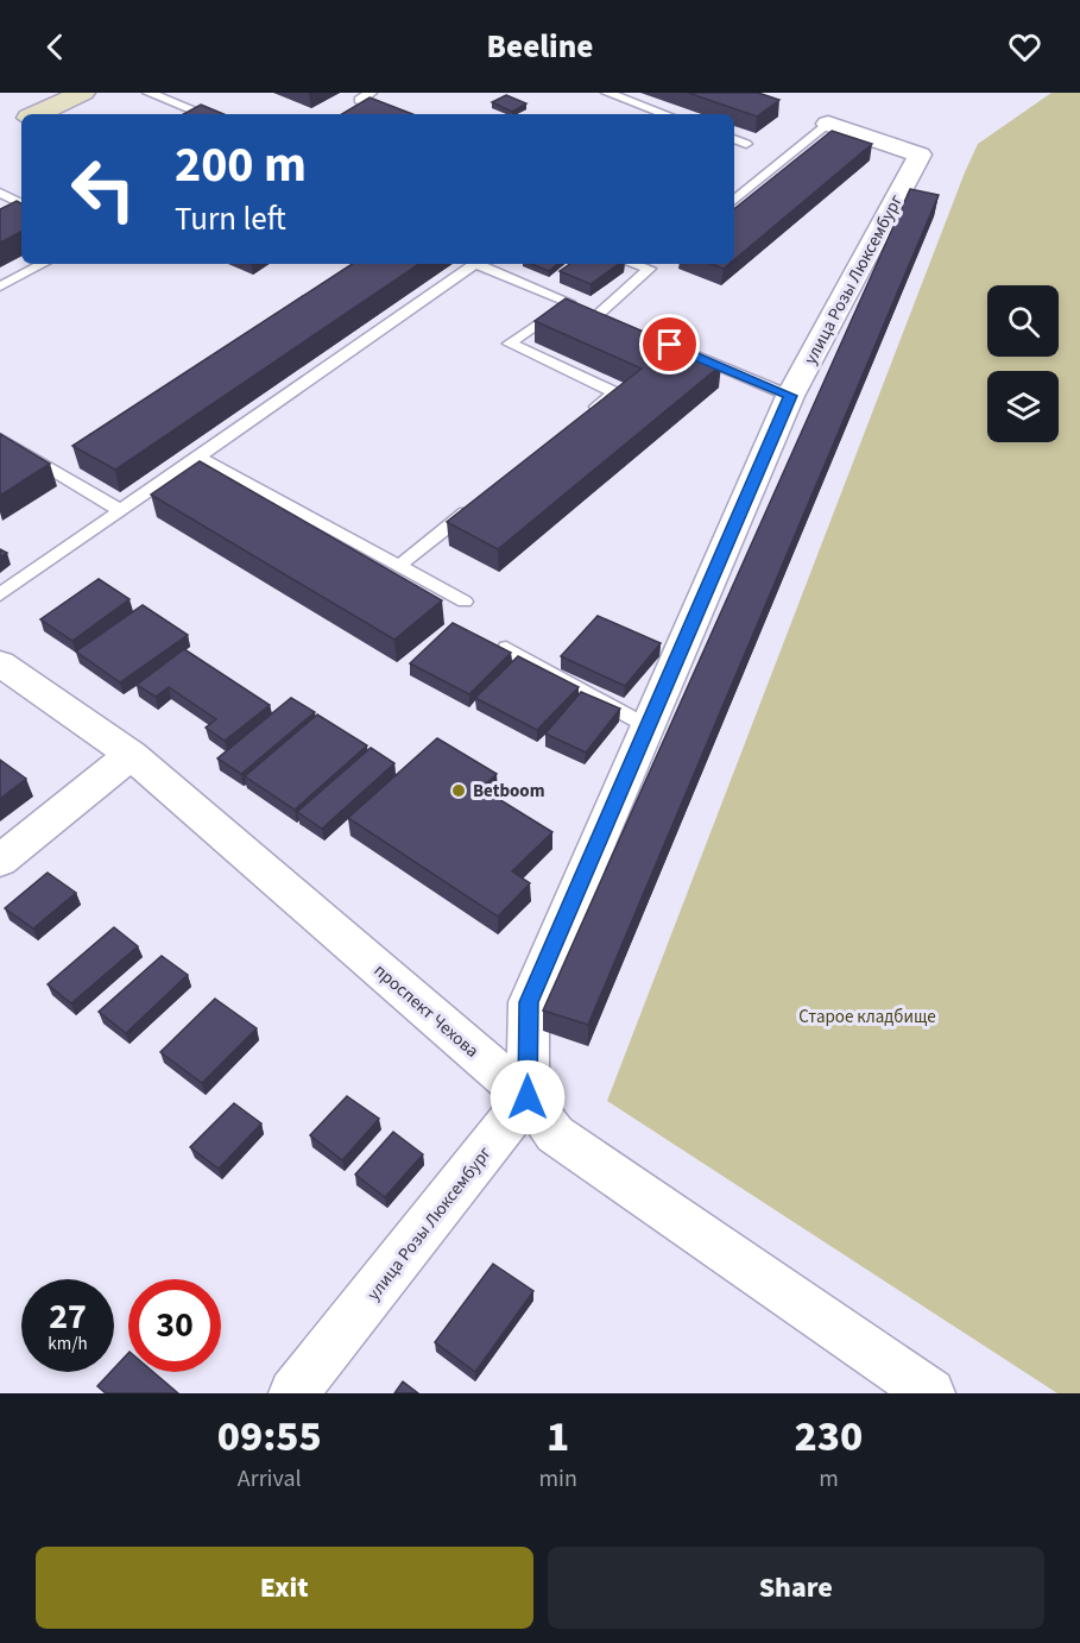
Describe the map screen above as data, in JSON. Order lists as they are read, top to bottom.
{
  "streets": {
    "street": ["улица Розы Люксембург", "проспект Чехова"]
  },
  "crossings": [
    ["улица Розы Люксембург", "проспект Чехова"]
  ],
  "parks": ["Старое кладбище"],
  "places": ["Betboom"],
  "page": {
    "header": "Beeline",
    "turn": ["200 m", "Turn left"],
    "speed": "27 km/h",
    "limit": "30",
    "eta": [
      "09:55",
      "Arrival",
      "1",
      "min",
      "230",
      "m"
    ],
    "buttons": ["Exit", "Share"]
  }
}
